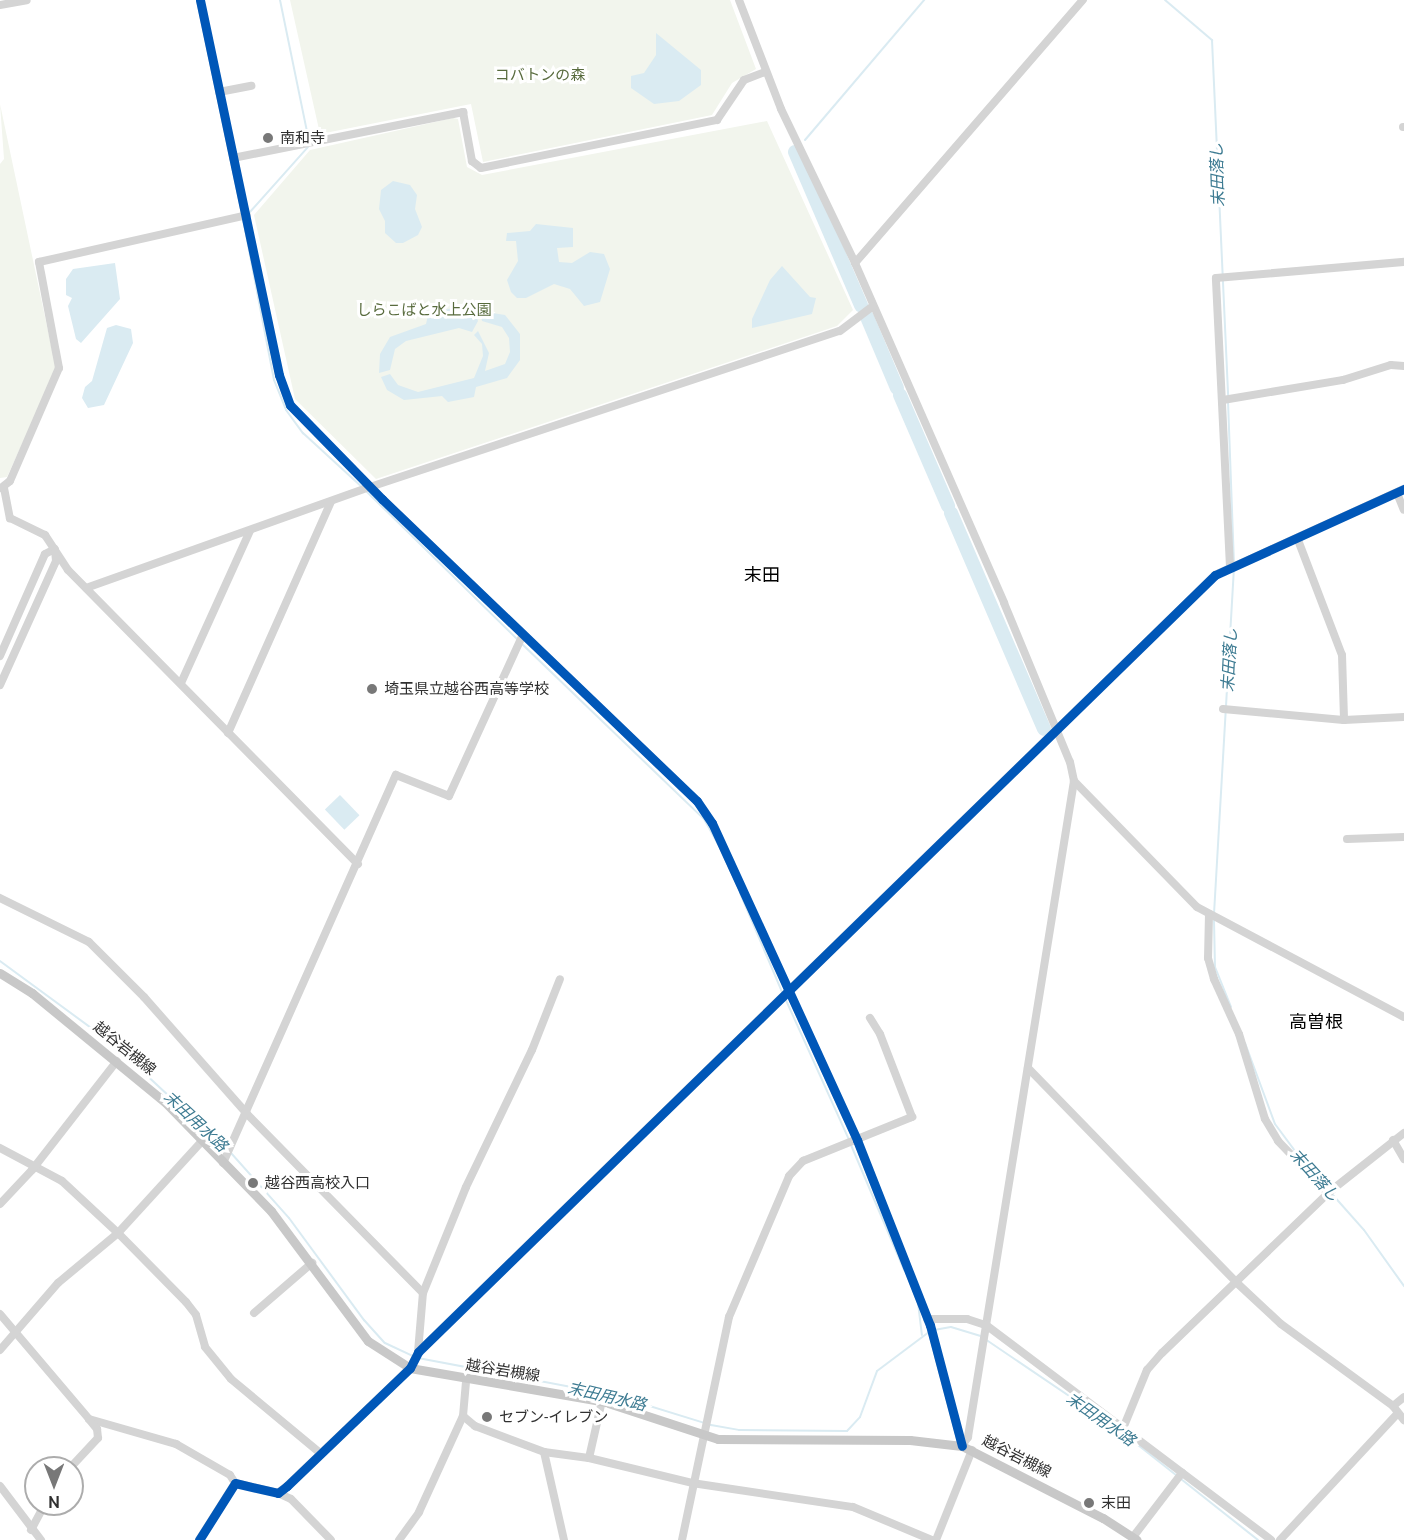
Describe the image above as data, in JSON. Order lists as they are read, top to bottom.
{
  "streets": {
    "main road": ["越谷岩槻線"]
  },
  "districts": ["末田", "高曽根"],
  "water": ["末田落し", "末田用水路"],
  "parks": ["コバトンの森", "しらこばと水上公園"],
  "places": [
    "南和寺",
    "埼玉県立越谷西高等学校",
    "越谷西高校入口",
    "セブン-イレブン",
    "末田"
  ],
  "north": "bottom"
}
